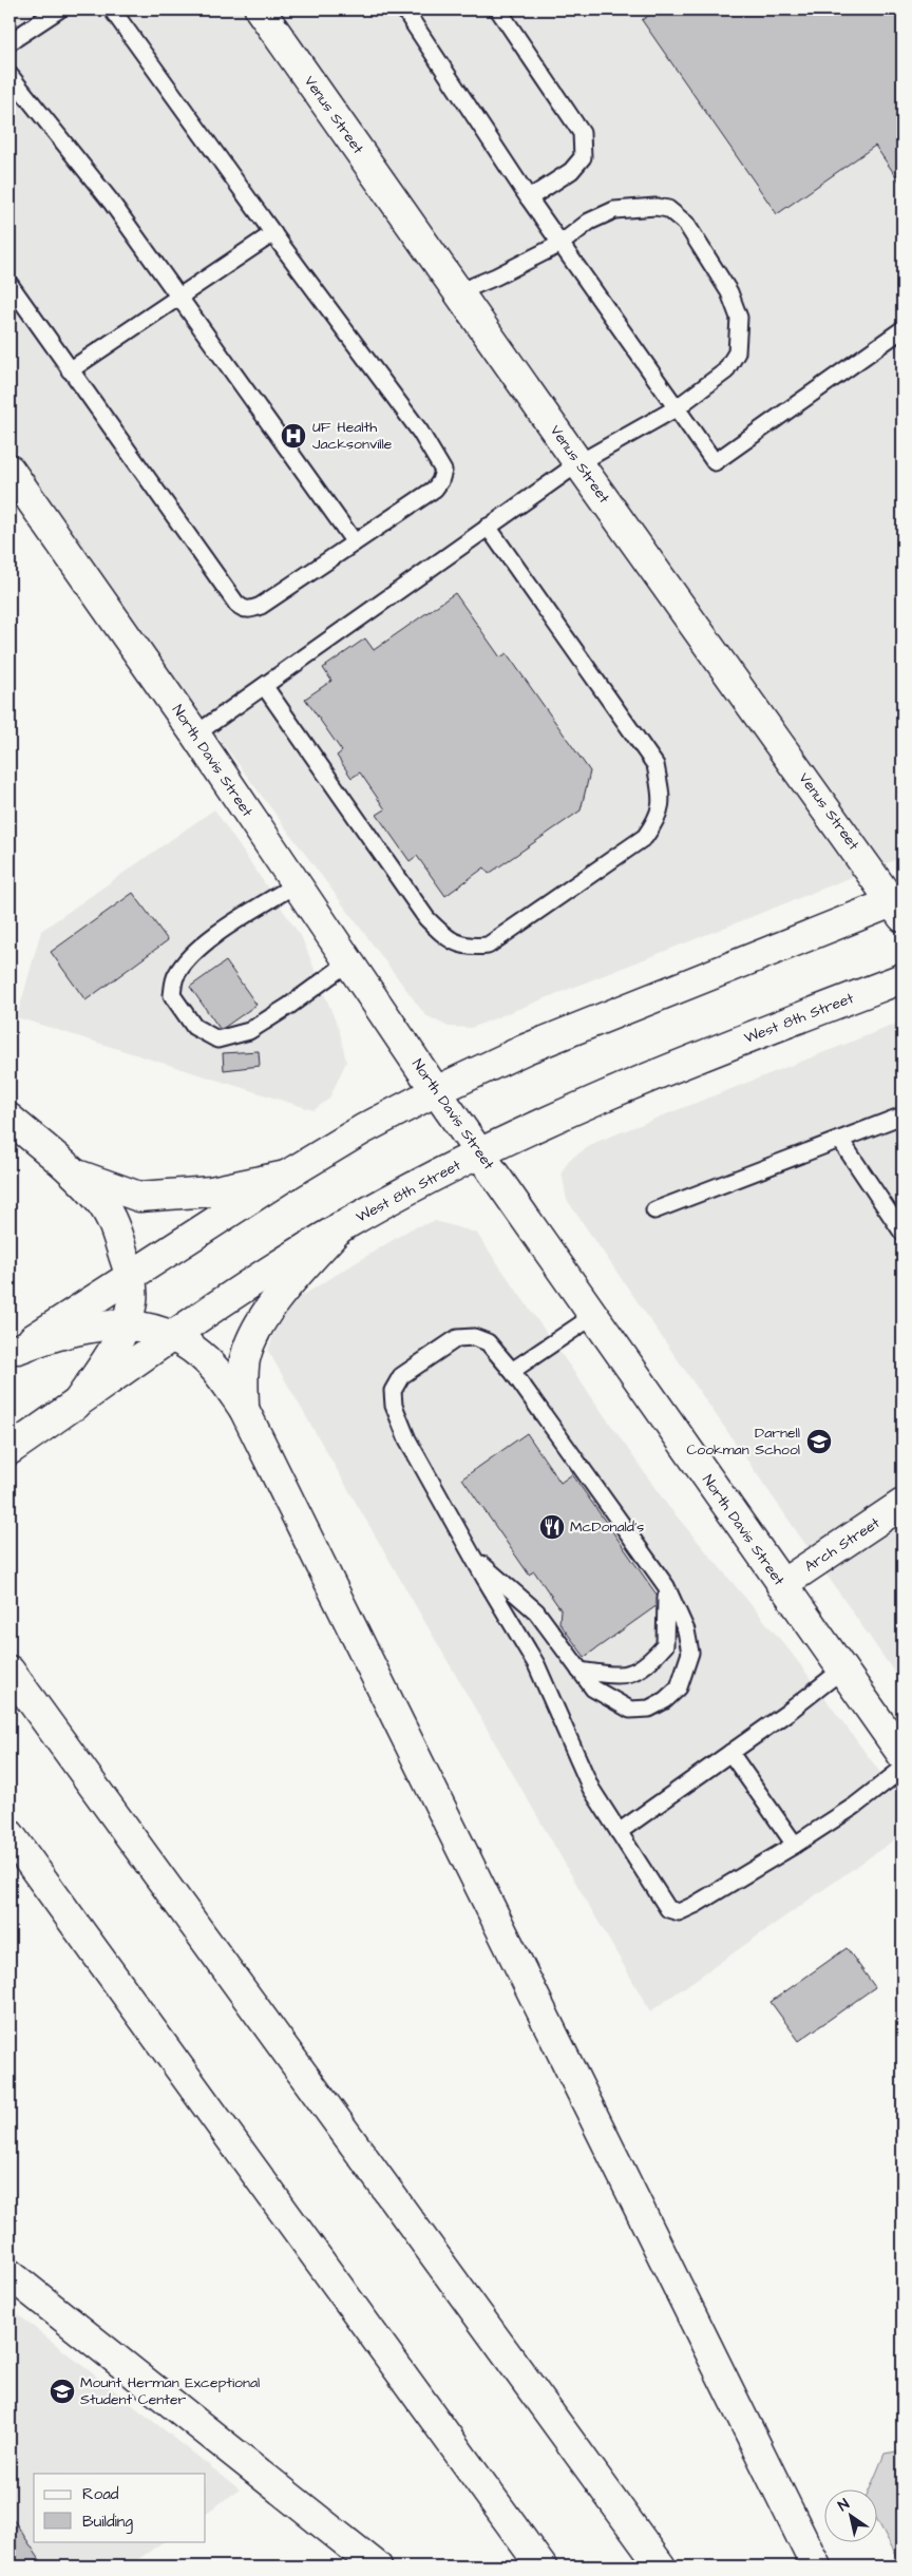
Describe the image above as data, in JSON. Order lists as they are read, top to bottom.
{
  "streets": {
    "main road": [
      "Venus Street",
      "North Davis Street",
      "West 8th Street",
      "Arch Street"
    ]
  },
  "crossings": [
    ["North Davis Street", "West 8th Street"],
    ["North Davis Street", "Arch Street"]
  ],
  "places": {
    "hospital": ["UF Health Jacksonville"],
    "school or university": ["Darnell Cookman School", "Mount Herman Exceptional Student Center"],
    "restaurant": ["McDonald's"]
  },
  "legend": ["Road", "Building"],
  "north": "top left"
}
